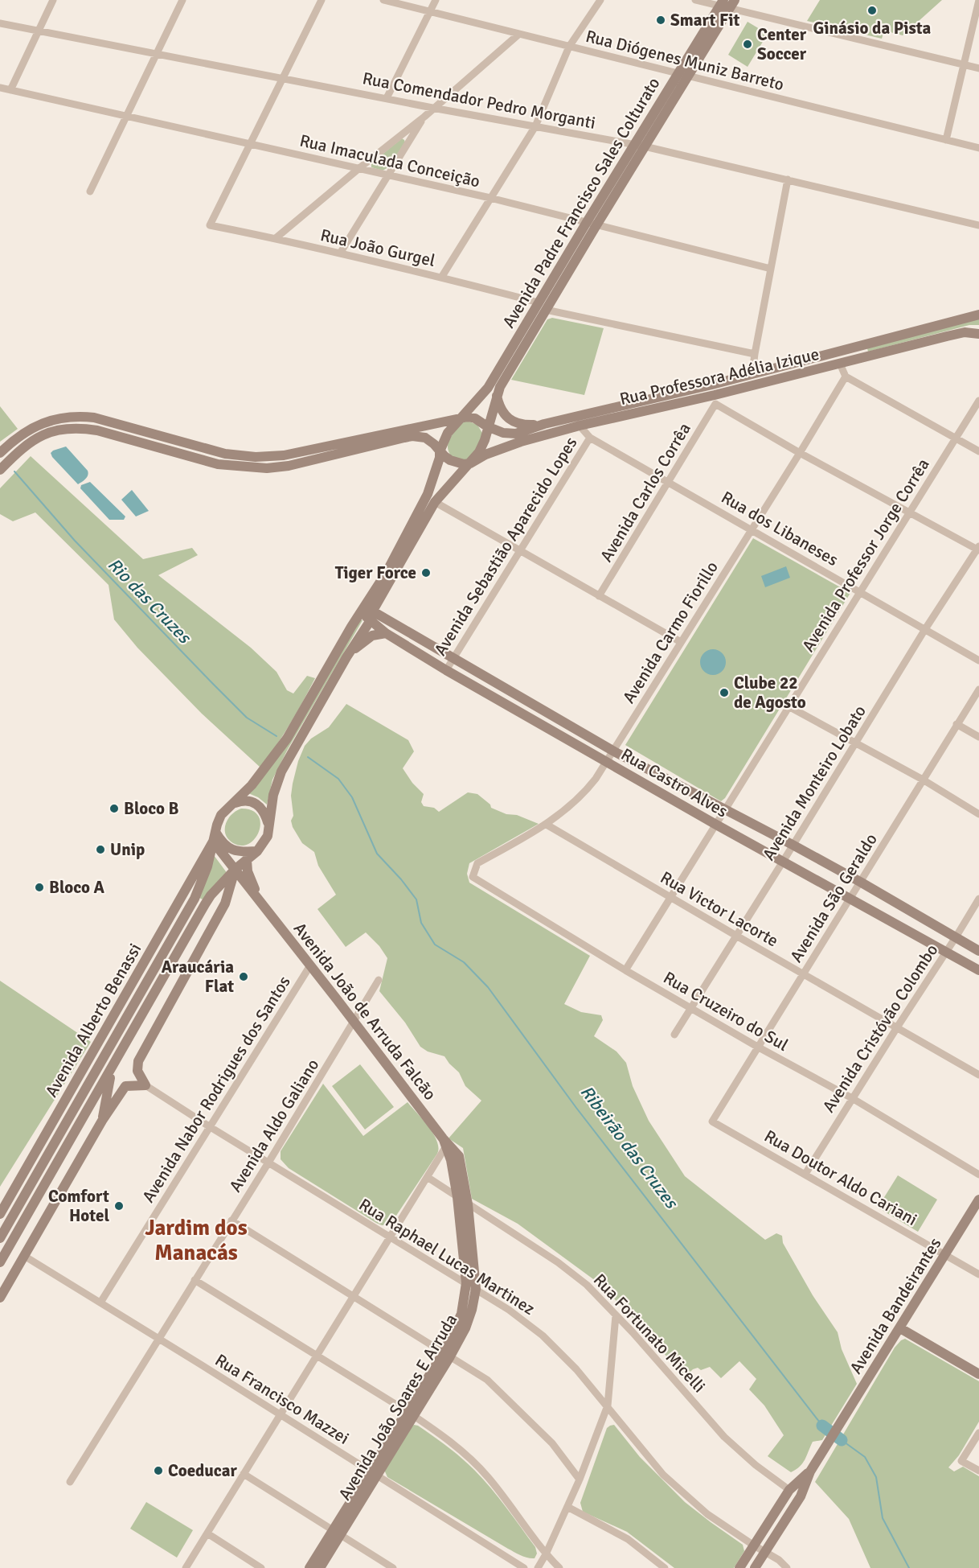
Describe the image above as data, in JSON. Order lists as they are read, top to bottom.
{
  "streets": {
    "street": [
      "Rua Diógenes Muniz Barreto",
      "Rua Comendador Pedro Morganti",
      "Rua Imaculada Conceição",
      "Avenida Padre Francisco Sales Colturato",
      "Rua João Gurgel",
      "Rua Professora Adélia Izique",
      "Avenida Carlos Corrêa",
      "Rua dos Libaneses",
      "Avenida Sebastião Aparecido Lopes",
      "Avenida Professor Jorge Corrêa",
      "Avenida Carmo Fiorillo",
      "Rua Castro Alves",
      "Avenida Monteiro Lobato",
      "Avenida São Geraldo",
      "Rua Victor Lacorte",
      "Avenida João de Arruda Falcão",
      "Rua Cruzeiro do Sul",
      "Avenida Alberto Benassi",
      "Avenida Cristóvão Colombo",
      "Avenida Nabor Rodrigues dos Santos",
      "Avenida Aldo Galiano",
      "Rua Doutor Aldo Cariani",
      "Rua Raphael Lucas Martinez",
      "Avenida Bandeirantes",
      "Rua Fortunato Micelli",
      "Rua Francisco Mazzei",
      "Avenida João Soares E Arruda"
    ]
  },
  "crossings": [
    ["Rua Diógenes Muniz Barreto", "Avenida Padre Francisco Sales Colturato"],
    ["Rua Comendador Pedro Morganti", "Avenida Padre Francisco Sales Colturato"],
    ["Rua Imaculada Conceição", "Avenida Padre Francisco Sales Colturato"],
    ["Rua Imaculada Conceição", "Rua João Gurgel"],
    ["Avenida Padre Francisco Sales Colturato", "Rua João Gurgel"],
    ["Avenida Padre Francisco Sales Colturato", "Rua Professora Adélia Izique"],
    ["Rua Professora Adélia Izique", "Avenida Carlos Corrêa"],
    ["Rua Professora Adélia Izique", "Rua dos Libaneses"],
    ["Avenida Carlos Corrêa", "Rua dos Libaneses"],
    ["Rua dos Libaneses", "Avenida Sebastião Aparecido Lopes"],
    ["Rua dos Libaneses", "Avenida Professor Jorge Corrêa"],
    ["Rua dos Libaneses", "Avenida Carmo Fiorillo"],
    ["Rua dos Libaneses", "Avenida Monteiro Lobato"],
    ["Avenida Sebastião Aparecido Lopes", "Rua Castro Alves"],
    ["Avenida Professor Jorge Corrêa", "Rua Castro Alves"],
    ["Avenida Professor Jorge Corrêa", "Rua Victor Lacorte"],
    ["Avenida Professor Jorge Corrêa", "Rua Cruzeiro do Sul"],
    ["Avenida Carmo Fiorillo", "Rua Castro Alves"],
    ["Avenida Carmo Fiorillo", "Rua Victor Lacorte"],
    ["Avenida Carmo Fiorillo", "Rua Cruzeiro do Sul"],
    ["Rua Castro Alves", "Avenida Monteiro Lobato"],
    ["Rua Castro Alves", "Avenida São Geraldo"],
    ["Rua Castro Alves", "Avenida Cristóvão Colombo"],
    ["Avenida Monteiro Lobato", "Rua Victor Lacorte"],
    ["Avenida Monteiro Lobato", "Rua Cruzeiro do Sul"],
    ["Avenida São Geraldo", "Rua Victor Lacorte"],
    ["Avenida São Geraldo", "Rua Cruzeiro do Sul"],
    ["Avenida São Geraldo", "Rua Doutor Aldo Cariani"],
    ["Rua Victor Lacorte", "Avenida Cristóvão Colombo"],
    ["Avenida João de Arruda Falcão", "Avenida Alberto Benassi"],
    ["Avenida João de Arruda Falcão", "Avenida Nabor Rodrigues dos Santos"],
    ["Avenida João de Arruda Falcão", "Avenida Aldo Galiano"],
    ["Avenida João de Arruda Falcão", "Avenida João Soares E Arruda"],
    ["Rua Cruzeiro do Sul", "Avenida Cristóvão Colombo"],
    ["Avenida Cristóvão Colombo", "Rua Doutor Aldo Cariani"],
    ["Avenida Nabor Rodrigues dos Santos", "Rua Raphael Lucas Martinez"],
    ["Avenida Nabor Rodrigues dos Santos", "Rua Francisco Mazzei"],
    ["Avenida Aldo Galiano", "Rua Raphael Lucas Martinez"],
    ["Avenida Aldo Galiano", "Rua Francisco Mazzei"],
    ["Rua Doutor Aldo Cariani", "Avenida Bandeirantes"],
    ["Rua Raphael Lucas Martinez", "Avenida João Soares E Arruda"],
    ["Rua Fortunato Micelli", "Avenida João Soares E Arruda"],
    ["Rua Francisco Mazzei", "Avenida João Soares E Arruda"]
  ],
  "districts": ["Jardim dos Manacás"],
  "water": ["Rio das Cruzes", "Ribeirão das Cruzes"],
  "places": [
    "Ginásio da Pista",
    "Smart Fit",
    "Center Soccer",
    "Tiger Force",
    "Clube 22 de Agosto",
    "Bloco B",
    "Unip",
    "Bloco A",
    "Araucária Flat",
    "Comfort Hotel",
    "Coeducar"
  ]
}
